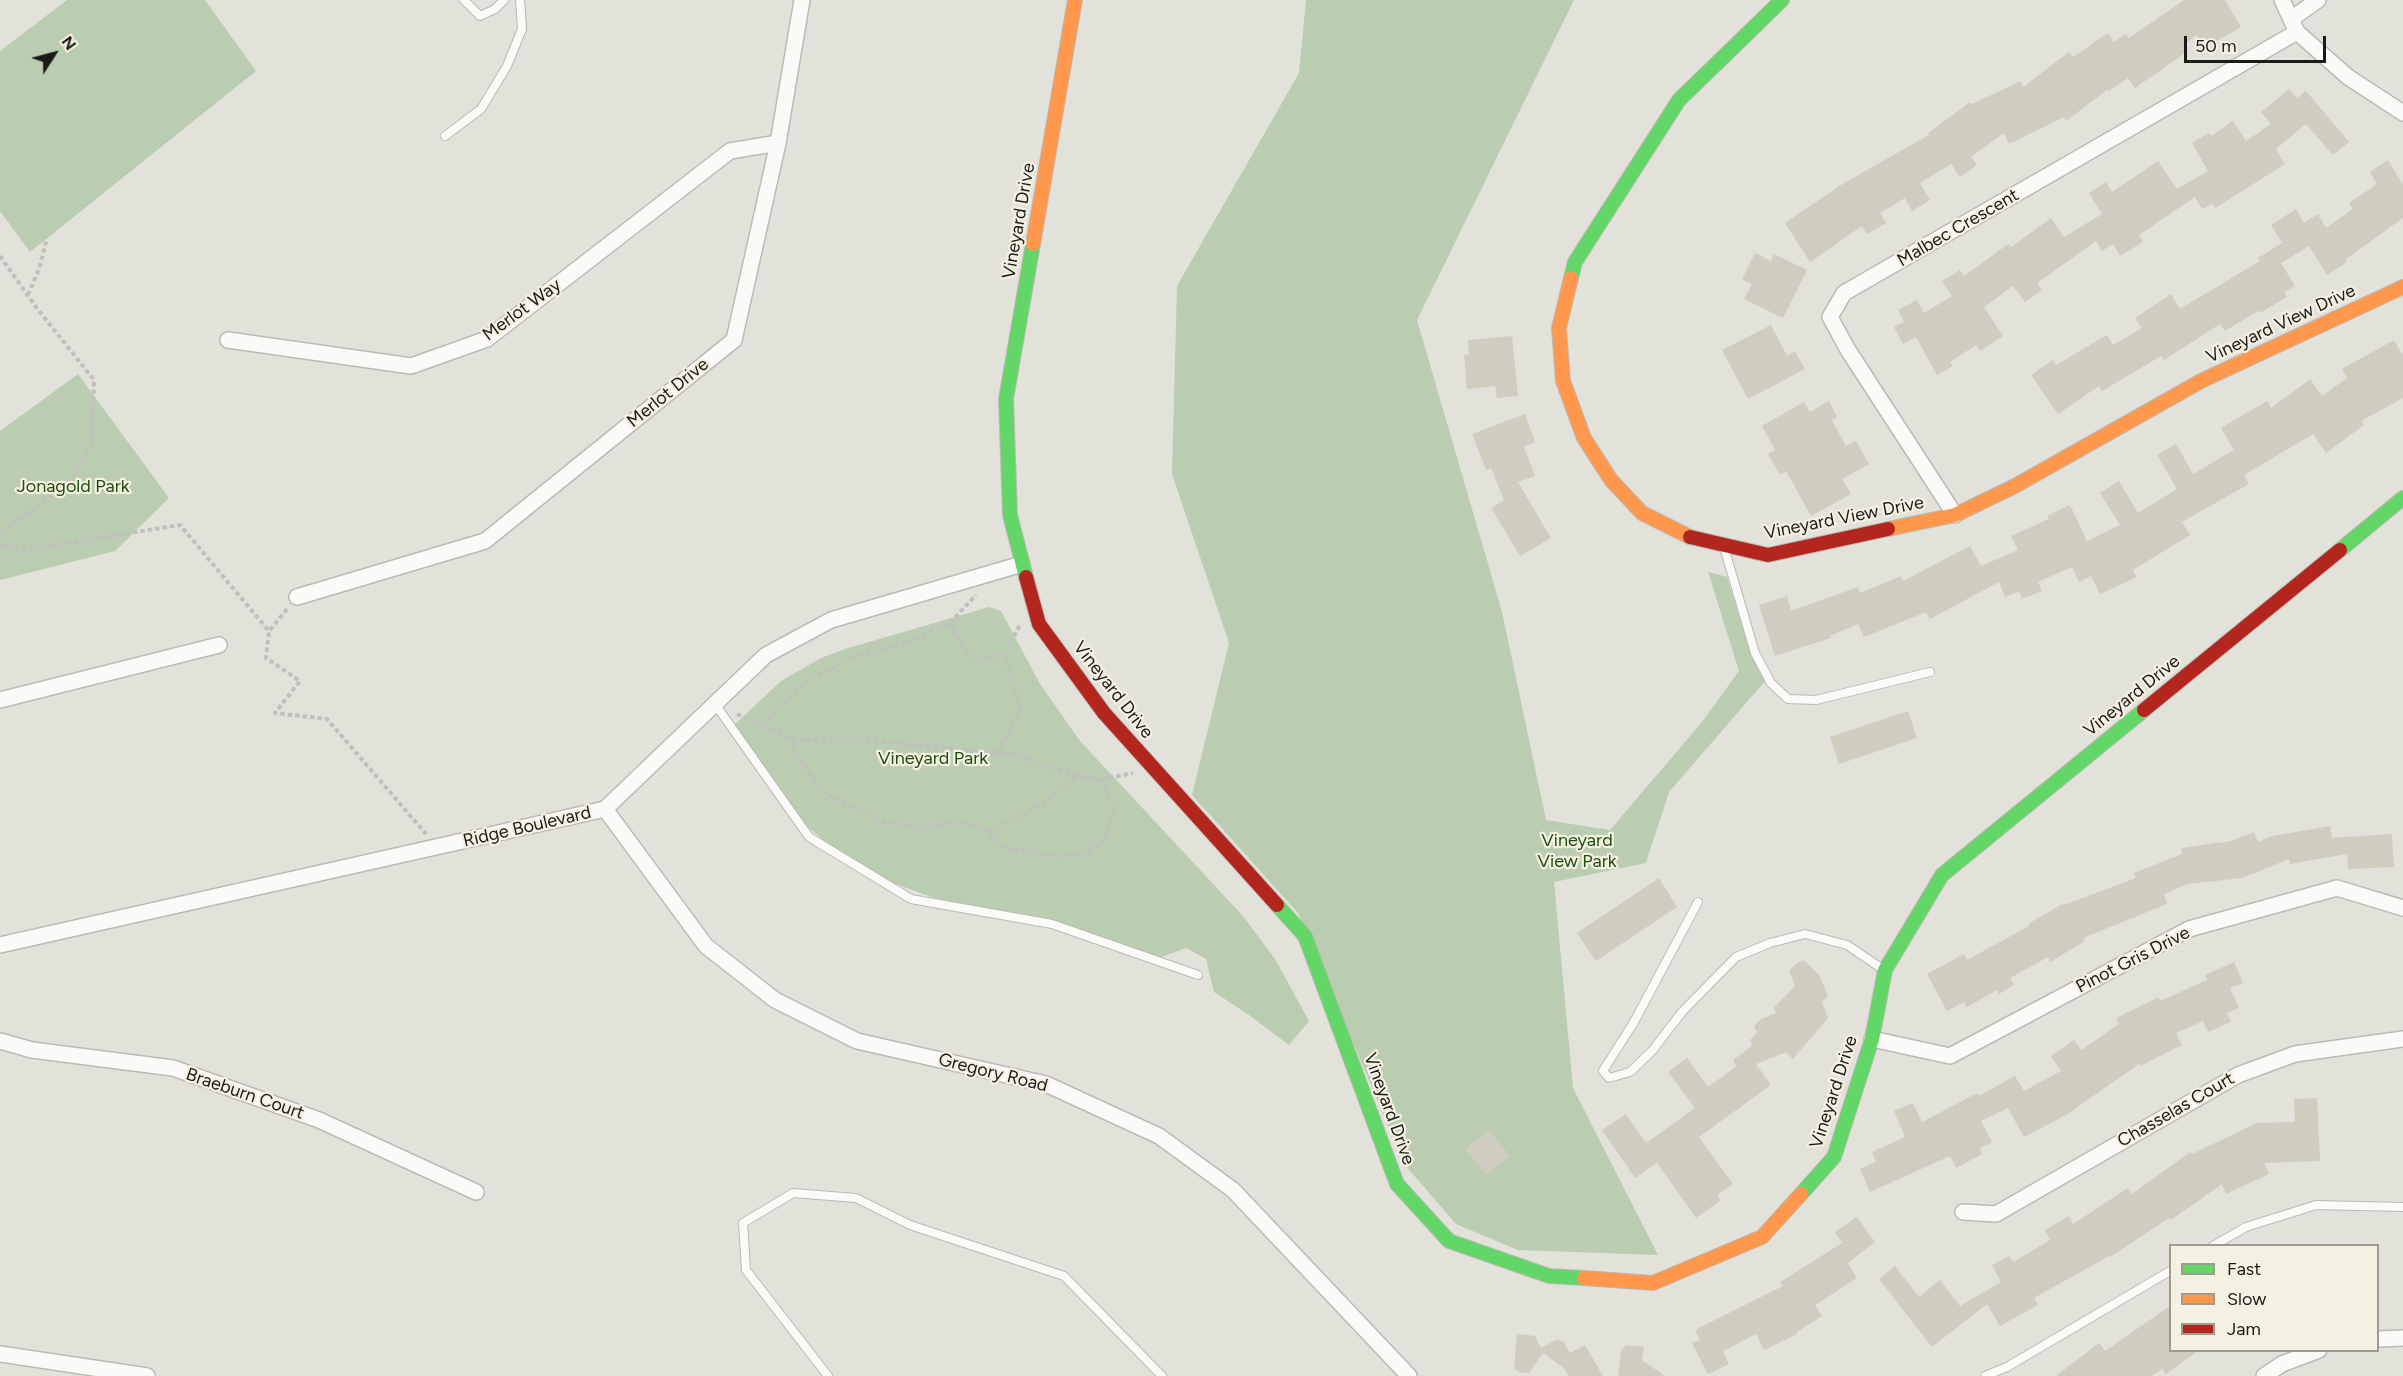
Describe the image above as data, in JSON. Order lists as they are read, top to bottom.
{
  "streets": {
    "street": [
      "Vineyard Drive",
      "Malbec Crescent",
      "Merlot Way",
      "Vineyard View Drive",
      "Merlot Drive",
      "Ridge Boulevard",
      "Pinot Gris Drive",
      "Gregory Road",
      "Braeburn Court",
      "Chasselas Court"
    ]
  },
  "crossings": [
    ["Vineyard Drive", "Ridge Boulevard"],
    ["Vineyard Drive", "Pinot Gris Drive"],
    ["Malbec Crescent", "Vineyard View Drive"],
    ["Merlot Way", "Merlot Drive"],
    ["Ridge Boulevard", "Gregory Road"]
  ],
  "parks": ["Jonagold Park", "Vineyard Park", "Vineyard View Park"],
  "legend": ["Fast", "Slow", "Jam"],
  "scale_bar": "50 m",
  "north": "top right"
}
